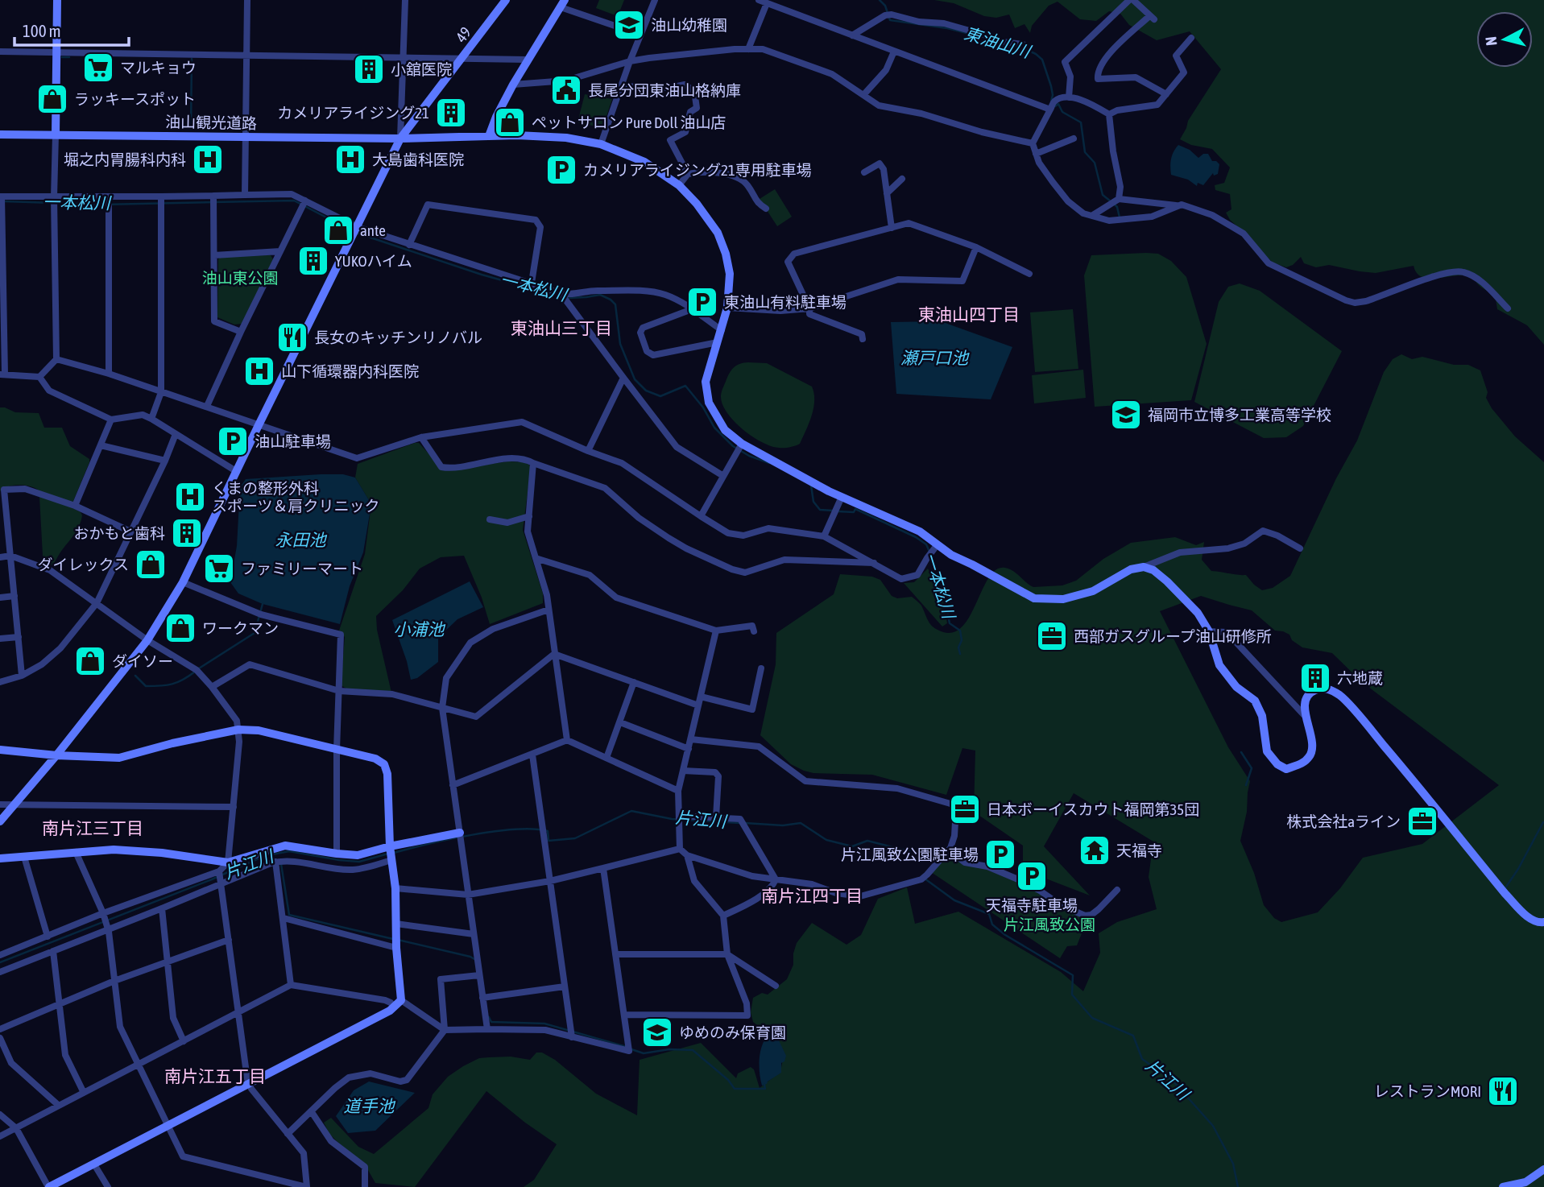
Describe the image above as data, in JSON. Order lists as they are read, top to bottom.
{
  "streets": {
    "street": ["49", "油山観光道路"]
  },
  "crossings": [
    ["49", "油山観光道路"]
  ],
  "districts": [
    "東油山四丁目",
    "東油山三丁目",
    "南片江三丁目",
    "南片江四丁目",
    "南片江五丁目"
  ],
  "water": [
    "東油山川",
    "一本松川",
    "瀬戸口池",
    "永田池",
    "小浦池",
    "片江川",
    "道手池"
  ],
  "parks": ["油山東公園", "片江風致公園"],
  "places": {
    "school or university": ["油山幼稚園", "福岡市立博多工業高等学校", "ゆめのみ保育園"],
    "supermarket": ["マルキョウ", "ファミリーマート"],
    "building": [
      "小舘医院",
      "カメリアライジング21",
      "YUKOハイム",
      "おかもと歯科",
      "六地蔵"
    ],
    "public building": ["長尾分団東油山格納庫"],
    "shop": [
      "ラッキースポット",
      "ペットサロン Pure Doll 油山店",
      "ante",
      "ダイレックス",
      "ワークマン",
      "ダイソー"
    ],
    "hospital": [
      "堀之内胃腸科内科",
      "大島歯科医院",
      "山下循環器内科医院",
      "くまの整形外科 スポーツ＆肩クリニック"
    ],
    "parking": [
      "カメリアライジング21専用駐車場",
      "東油山有料駐車場",
      "油山駐車場",
      "片江風致公園駐車場",
      "天福寺駐車場"
    ],
    "restaurant": ["長女のキッチンリノバル", "レストランMORI"],
    "office": ["西部ガスグループ油山研修所", "日本ボーイスカウト福岡第35団", "株式会社aライン"],
    "temple": ["天福寺"]
  },
  "scale_bar": "100 m",
  "north": "left"
}
